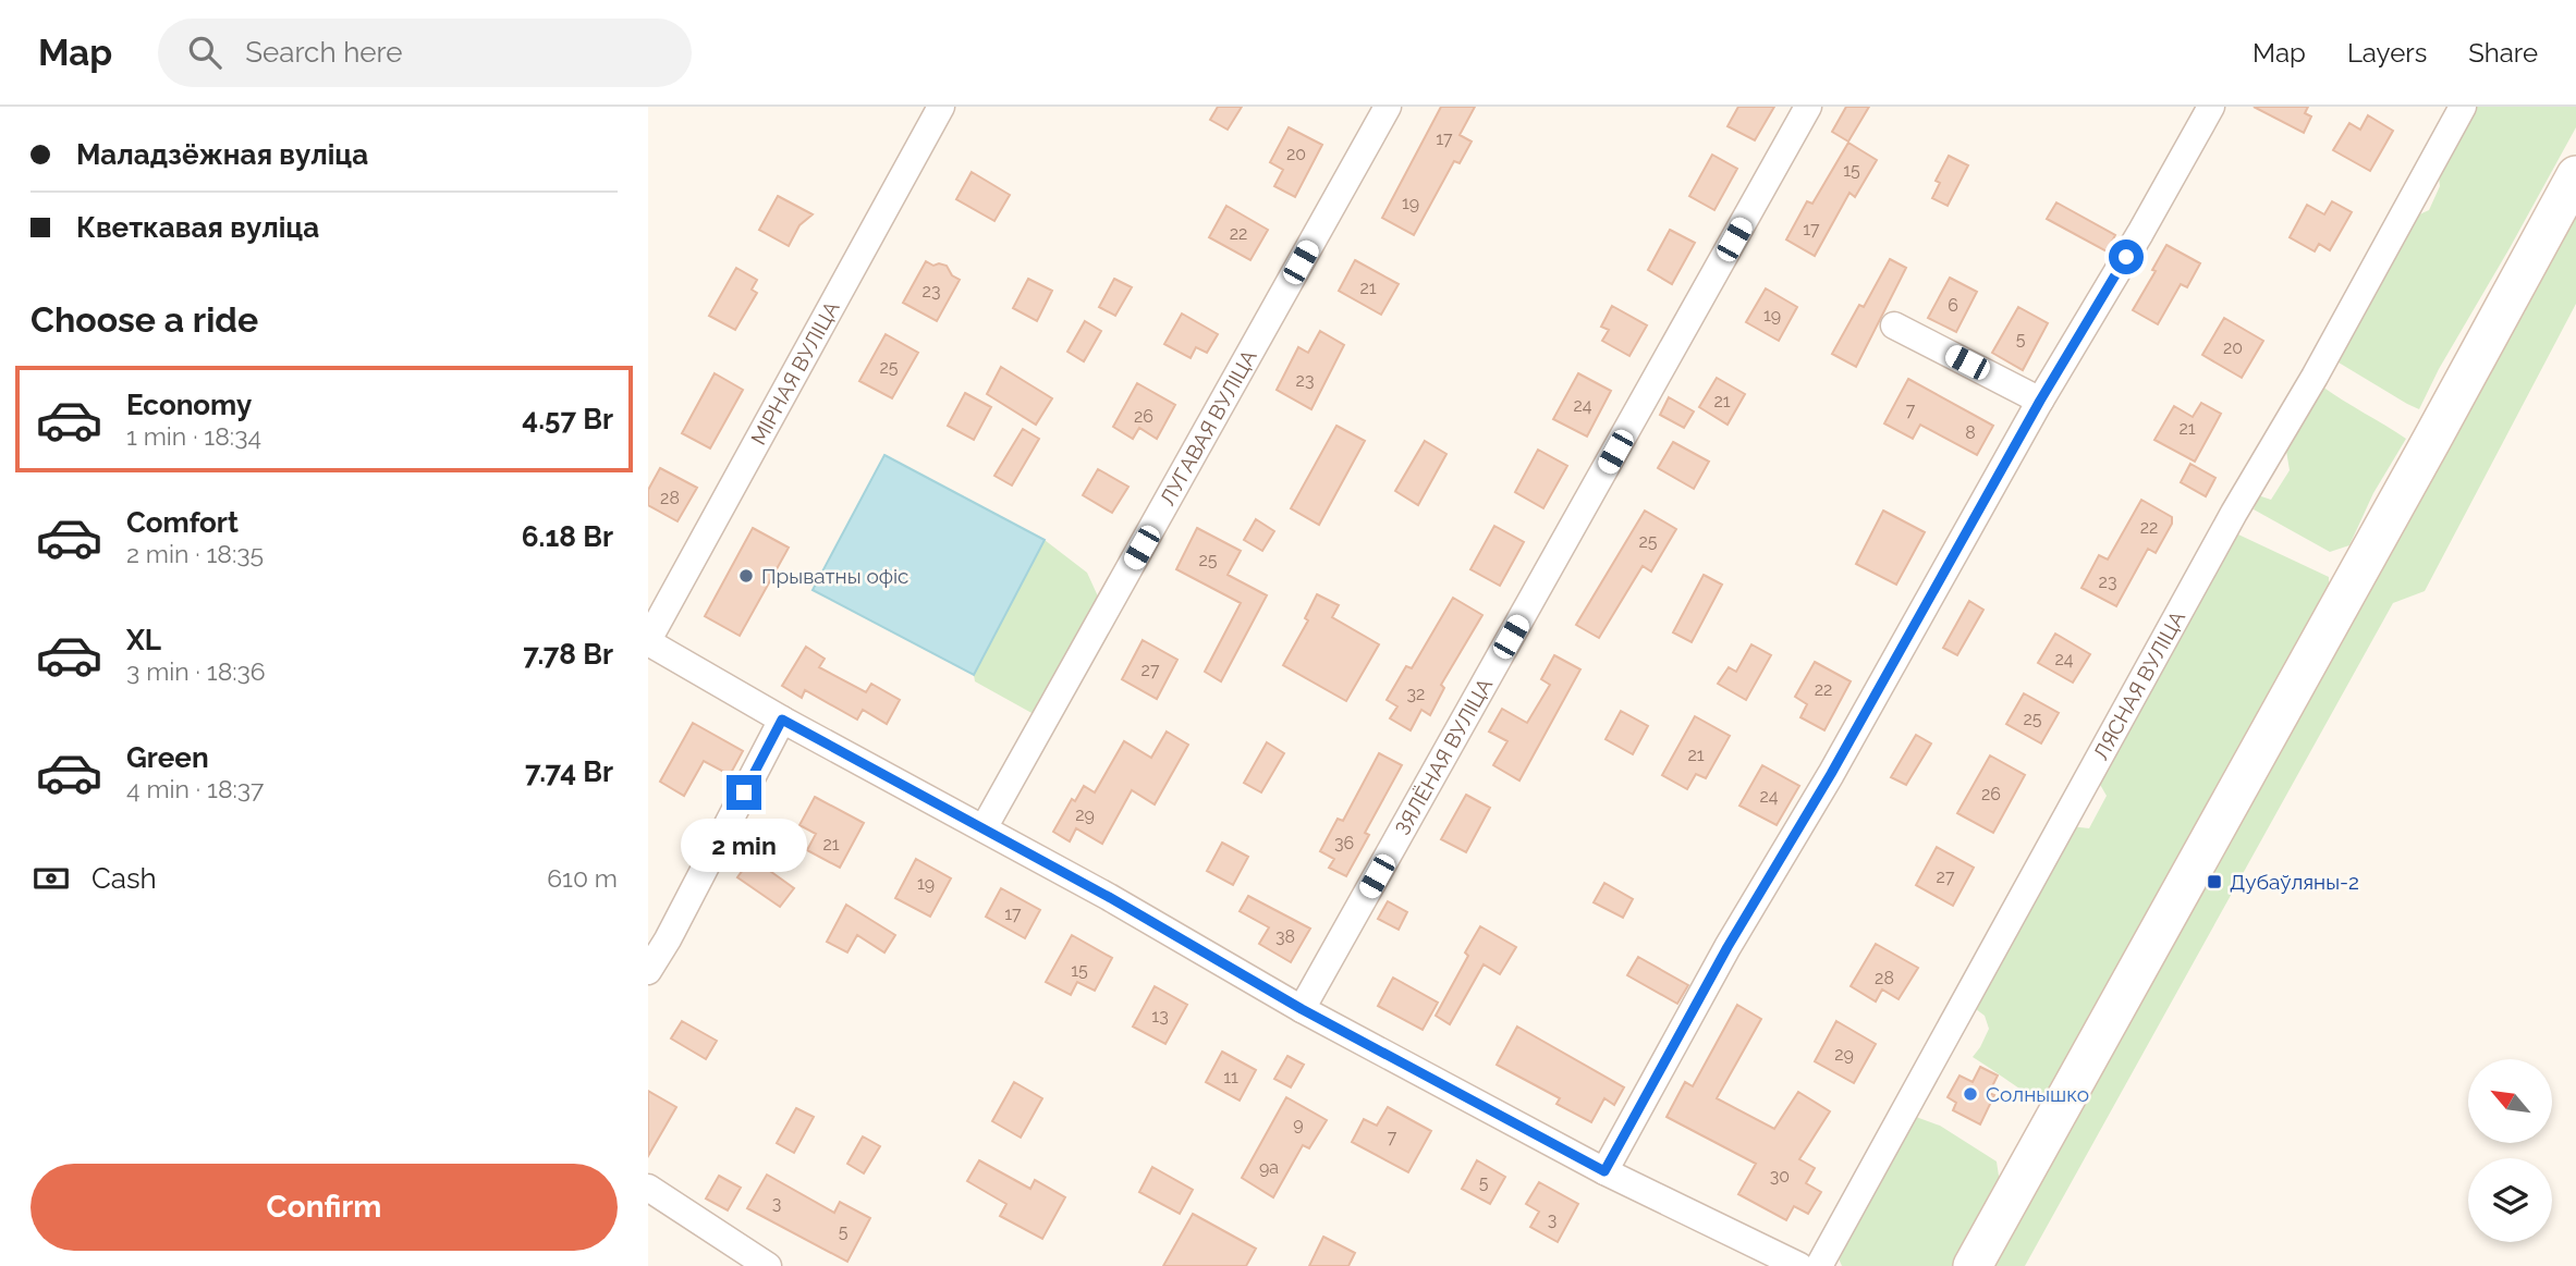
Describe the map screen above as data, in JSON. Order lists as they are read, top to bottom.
{
  "streets": {
    "street": [
      "МІРНАЯ ВУЛІЦА",
      "ЛУГАВАЯ ВУЛІЦА",
      "ЛЯСНАЯ ВУЛІЦА",
      "ЗЯЛЁНАЯ ВУЛІЦА"
    ]
  },
  "places": {
    "other": ["Прыватны офіс", "Солнышко"],
    "transit": ["Дубаўляны-2"]
  },
  "house_numbers": [
    "17",
    "20",
    "15",
    "19",
    "17",
    "22",
    "21",
    "23",
    "6",
    "19",
    "5",
    "20",
    "25",
    "23",
    "21",
    "24",
    "7",
    "26",
    "21",
    "8",
    "28",
    "22",
    "25",
    "25",
    "23",
    "24",
    "27",
    "22",
    "32",
    "25",
    "21",
    "26",
    "24",
    "29",
    "36",
    "21",
    "27",
    "19",
    "17",
    "38",
    "15",
    "28",
    "13",
    "29",
    "11",
    "9",
    "7",
    "9а",
    "30",
    "5",
    "3",
    "3",
    "5"
  ],
  "north": "top left",
  "page": {
    "header": "Map",
    "search": "Search here",
    "nav": ["Map", "Layers", "Share"],
    "banner": ["Маладзёжная вуліца", "Кветкавая вуліца"],
    "heading": "Choose a ride",
    "list": [
      {
        "name": "Economy",
        "note": "1 min · 18:34",
        "value": "4.57 Br"
      },
      {
        "name": "Comfort",
        "note": "2 min · 18:35",
        "value": "6.18 Br"
      },
      {
        "name": "XL",
        "note": "3 min · 18:36",
        "value": "7.78 Br"
      },
      {
        "name": "Green",
        "note": "4 min · 18:37",
        "value": "7.74 Br"
      }
    ],
    "bubble": "2 min",
    "pay": ["Cash", "610 m"],
    "buttons": "Confirm"
  }
}
